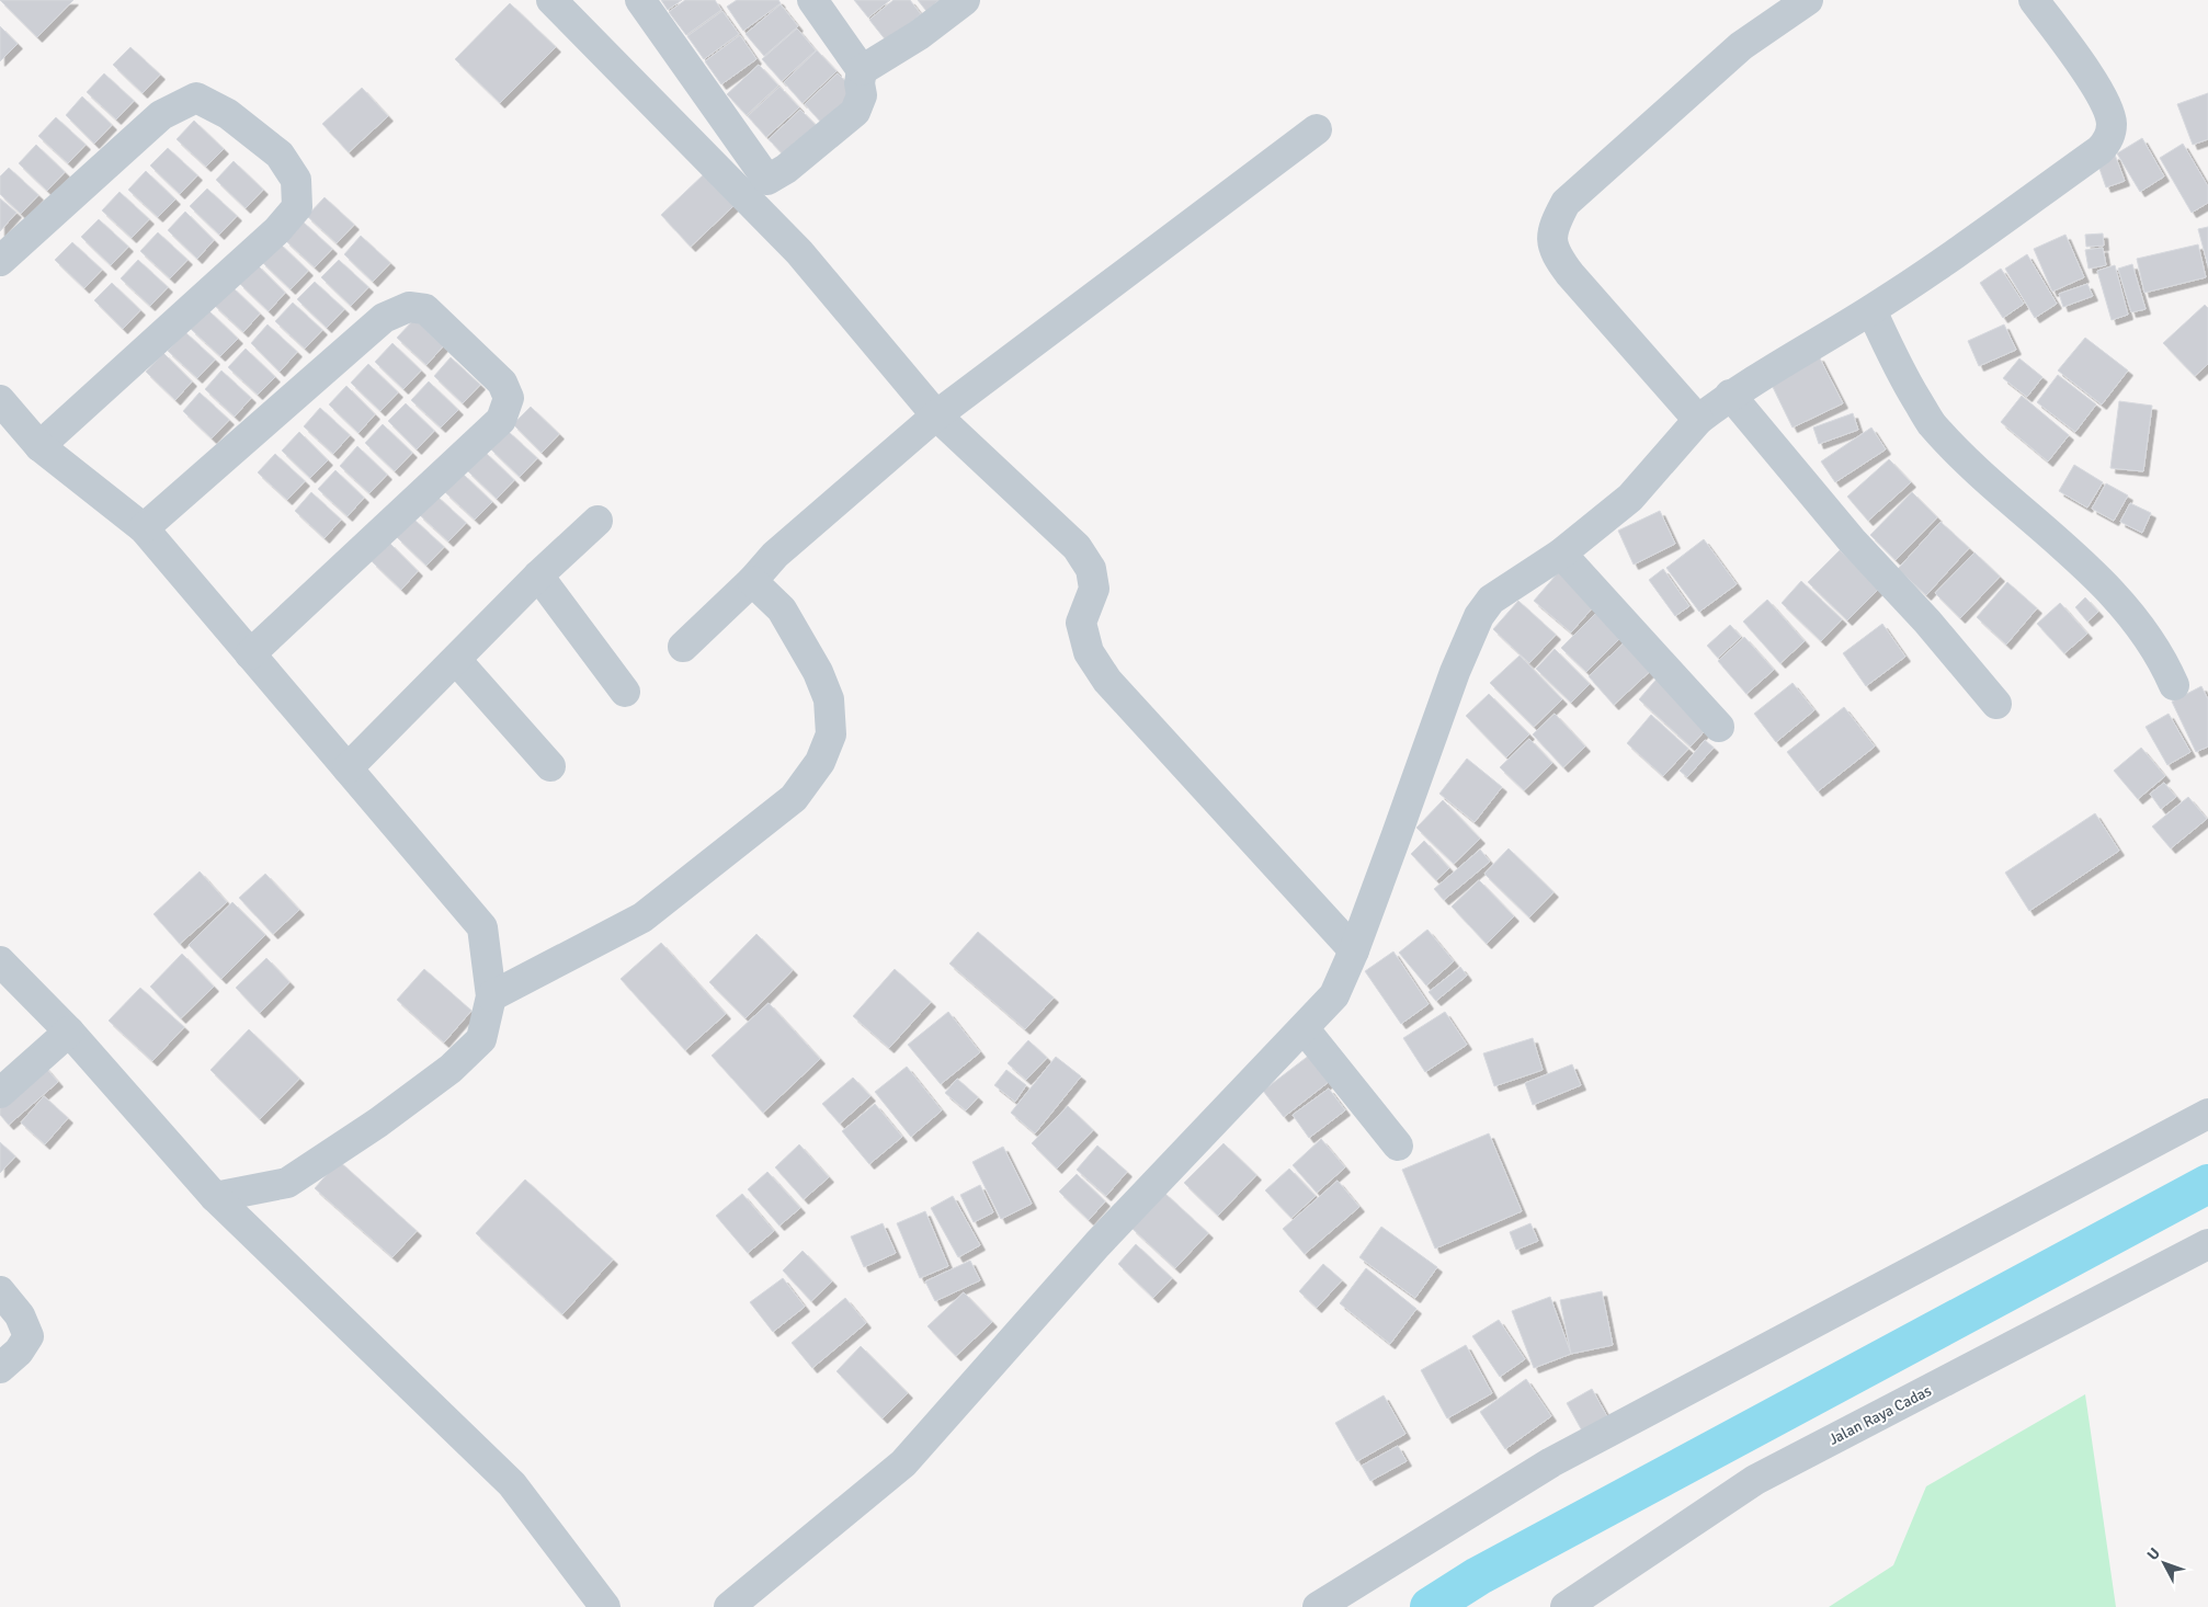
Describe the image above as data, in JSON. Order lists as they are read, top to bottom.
{
  "streets": {
    "street": ["Jalan Raya Cadas"]
  },
  "north": "top left"
}
